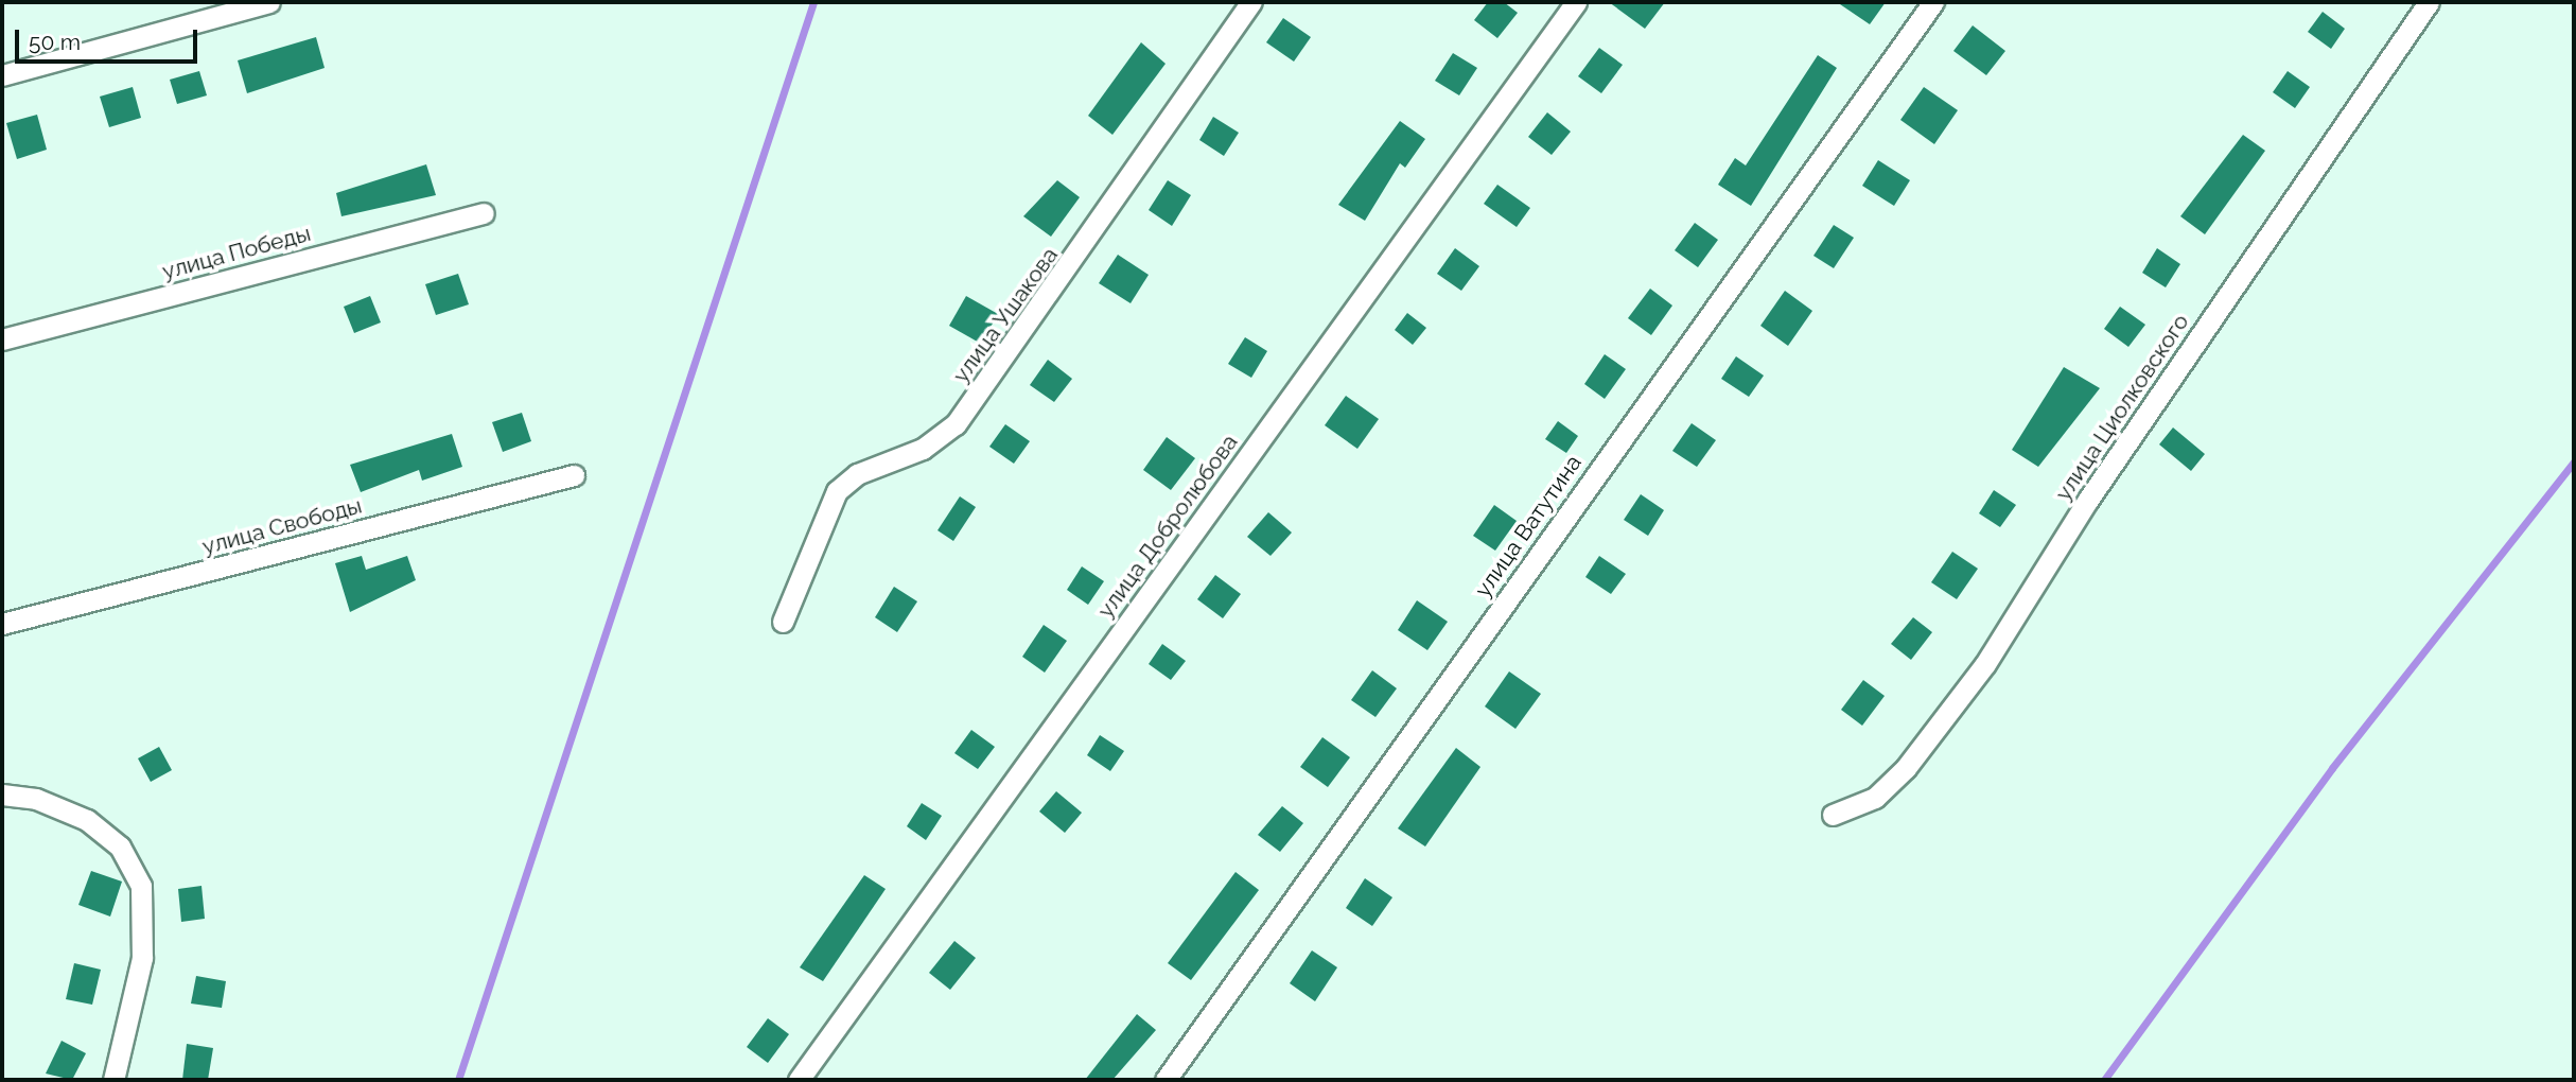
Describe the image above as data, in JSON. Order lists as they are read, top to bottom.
{
  "streets": {
    "street": [
      "улица Победы",
      "улица Ушакова",
      "улица Циолковского",
      "улица Свободы",
      "улица Добролюбова",
      "улица Ватутина"
    ]
  },
  "scale_bar": "50 m"
}
